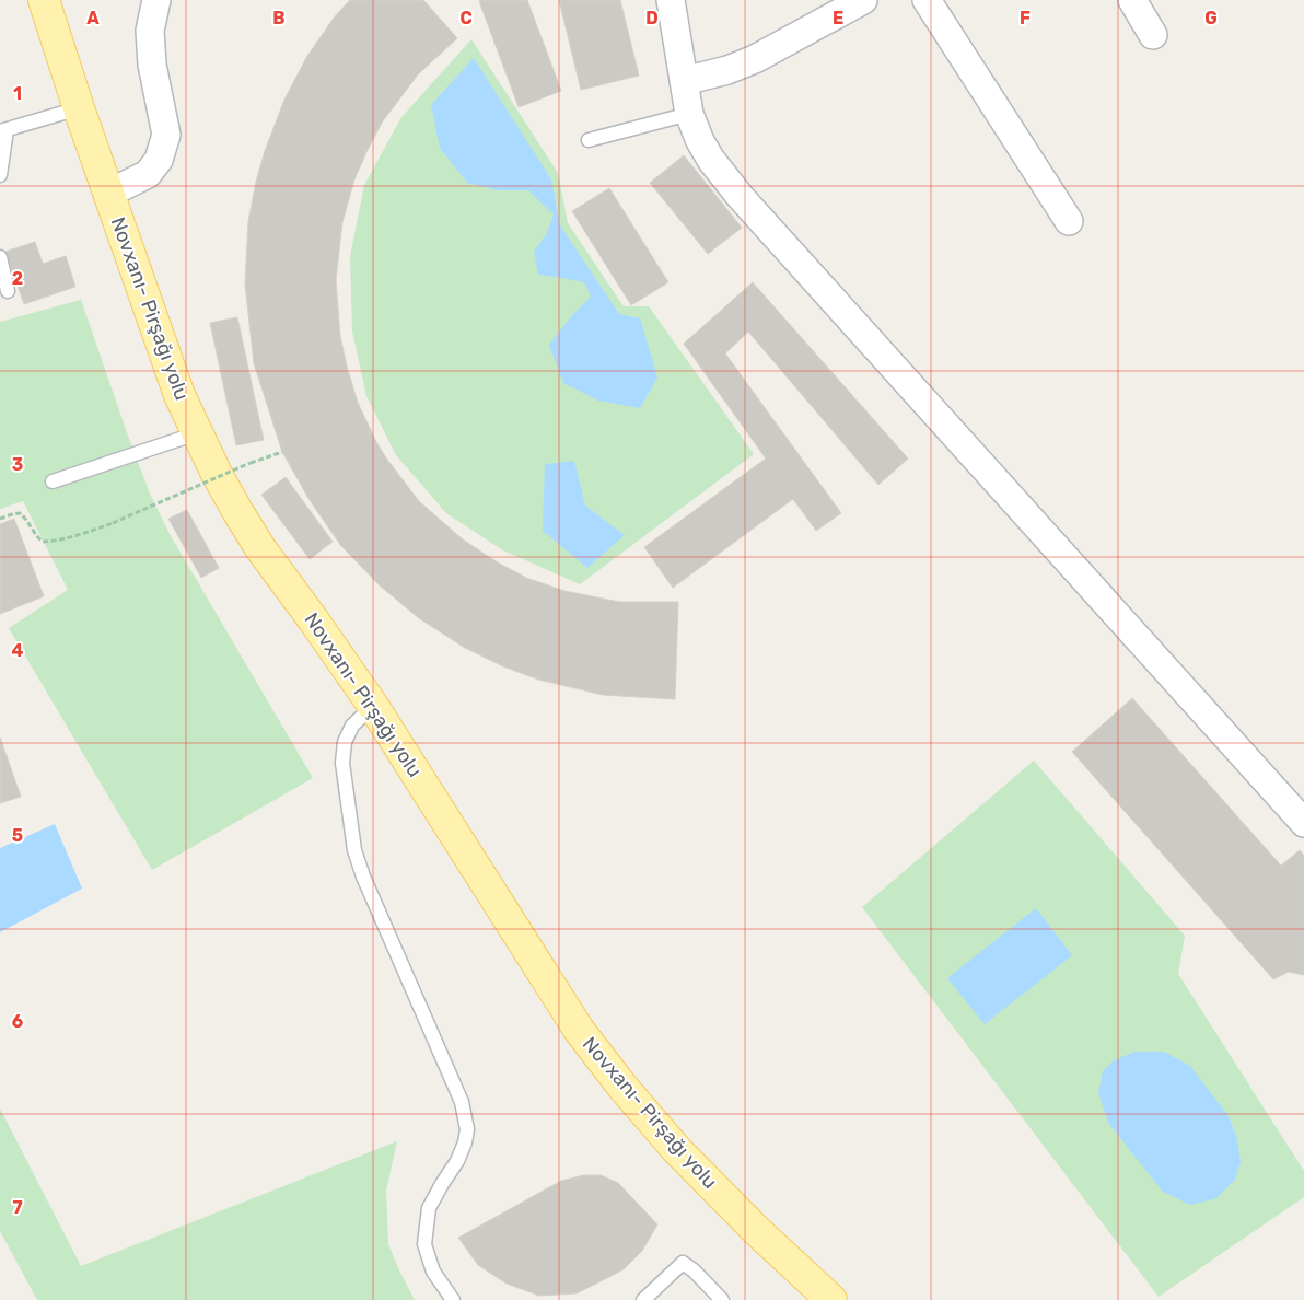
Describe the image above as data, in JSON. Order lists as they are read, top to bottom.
{
  "streets": {
    "main road": ["Novxanı- Pirşağı yolu"]
  },
  "grid": {
    "columns": [
      "A",
      "B",
      "C",
      "D",
      "E",
      "F",
      "G"
    ],
    "rows": [
      "1",
      "2",
      "3",
      "4",
      "5",
      "6",
      "7"
    ]
  }
}
